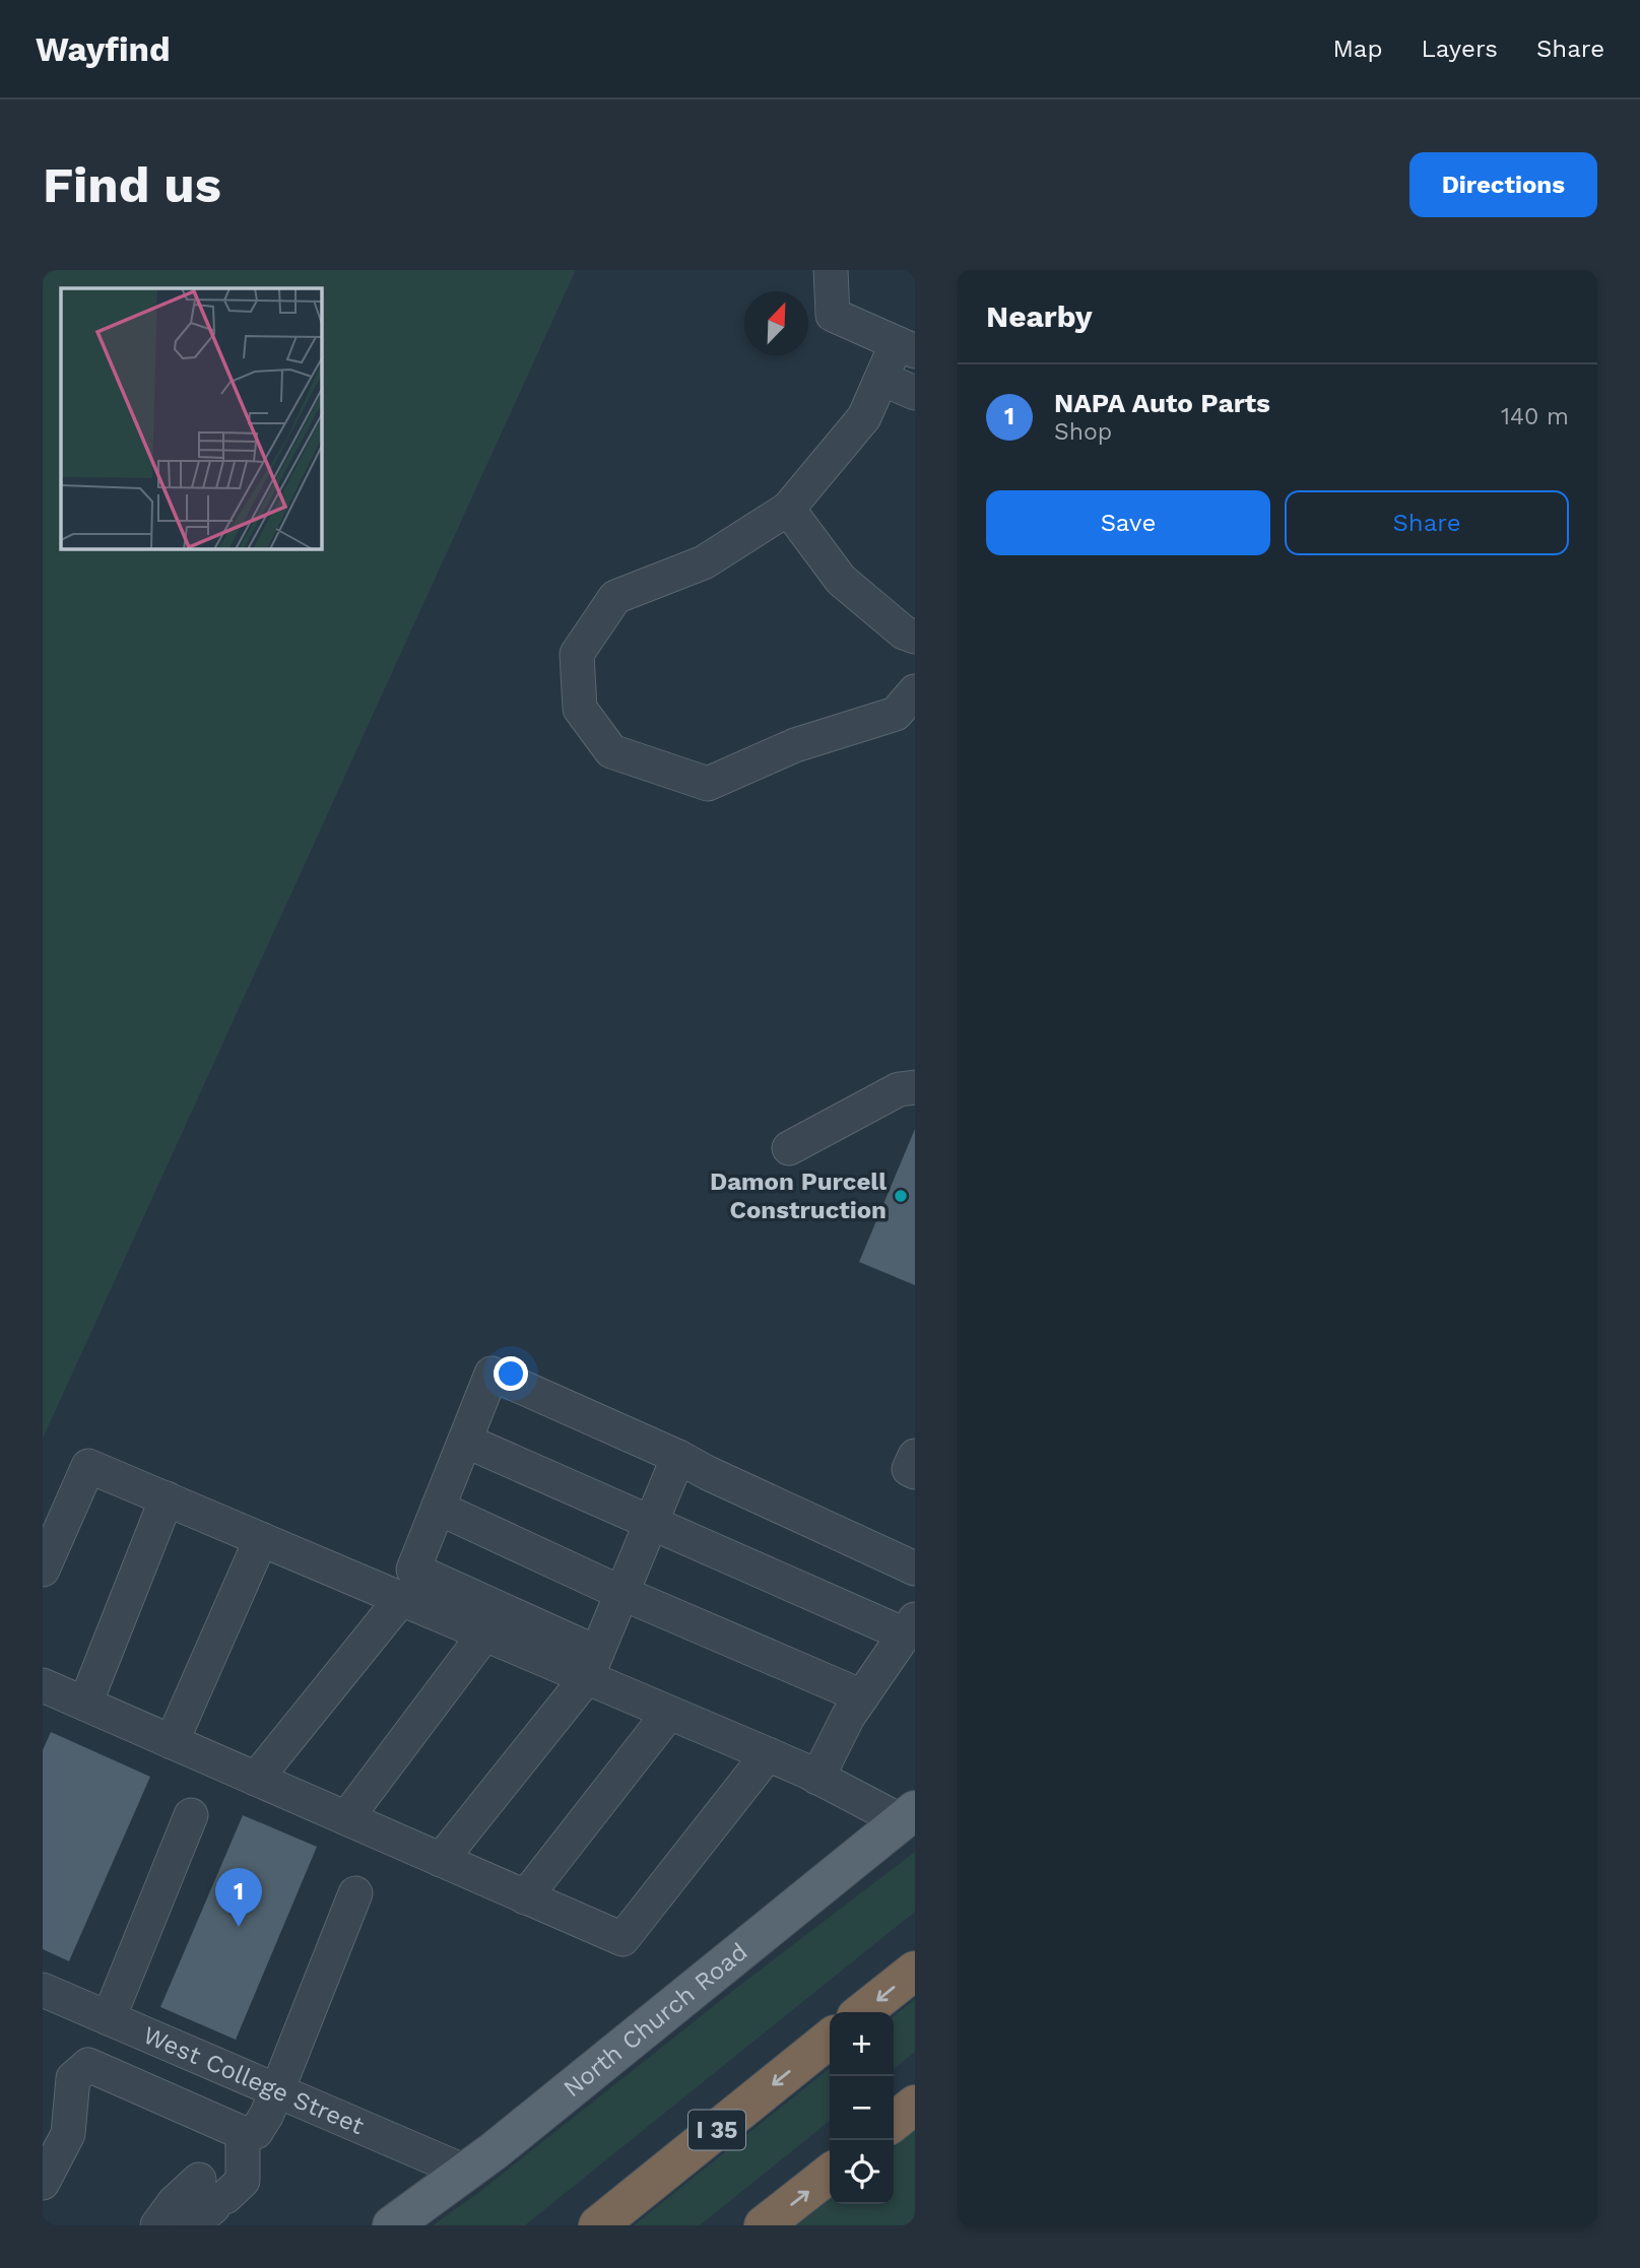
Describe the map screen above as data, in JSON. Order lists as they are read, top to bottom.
{
  "streets": {
    "highway": ["I 35"],
    "main road": ["North Church Road"],
    "lane": ["West College Street"]
  },
  "crossings": [
    ["North Church Road", "West College Street"]
  ],
  "places": ["Damon Purcell Construction"],
  "north": "top right",
  "page": {
    "header": "Wayfind",
    "nav": ["Map", "Layers", "Share"],
    "buttons": [
      "Directions",
      ["Save", "Share"]
    ],
    "title": "Find us",
    "heading": "Nearby",
    "list": [
      {
        "mark": "1",
        "name": "NAPA Auto Parts",
        "note": "Shop",
        "value": "140 m"
      }
    ],
    "pins": "1",
    "map_buttons": ["+", "−"]
  }
}
